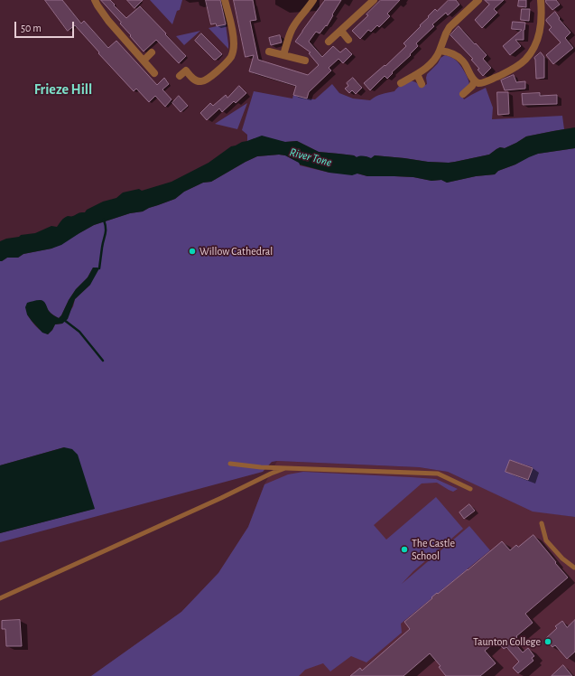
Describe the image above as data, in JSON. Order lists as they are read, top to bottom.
{
  "districts": ["Frieze Hill"],
  "water": ["River Tone"],
  "places": ["Willow Cathedral", "The Castle School", "Taunton College"],
  "scale_bar": "50 m"
}
